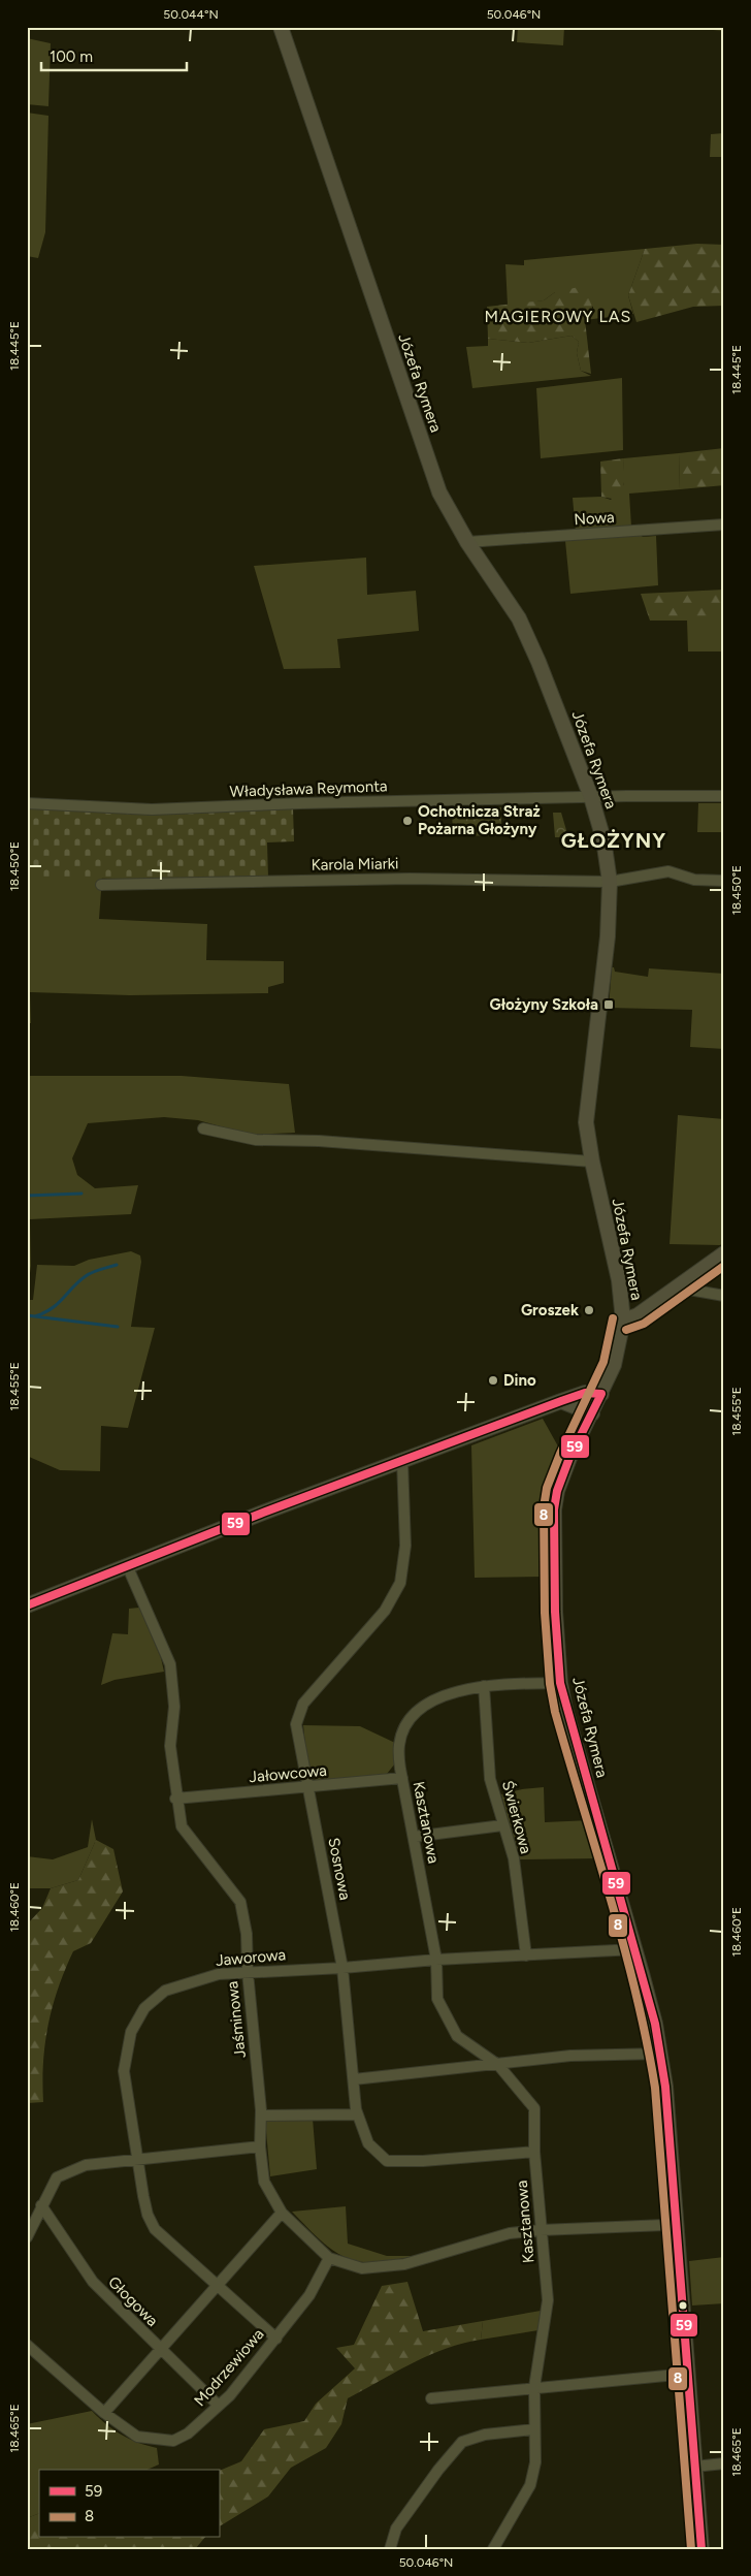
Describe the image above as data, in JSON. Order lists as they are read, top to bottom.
{
  "streets": {
    "street": [
      "Józefa Rymera",
      "Nowa",
      "Władysława Reymonta",
      "Karola Miarki",
      "Jałowcowa",
      "Świerkowa",
      "Kasztanowa",
      "Sosnowa",
      "Jaworowa",
      "Jaśminowa",
      "Głogowa",
      "Modrzewiowa"
    ]
  },
  "crossings": [
    ["Józefa Rymera", "Nowa"],
    ["Józefa Rymera", "Władysława Reymonta"],
    ["Józefa Rymera", "Karola Miarki"],
    ["Józefa Rymera", "Kasztanowa"],
    ["Józefa Rymera", "Jaworowa"],
    ["Jałowcowa", "Kasztanowa"],
    ["Jałowcowa", "Sosnowa"],
    ["Jałowcowa", "Jaśminowa"],
    ["Świerkowa", "Kasztanowa"],
    ["Świerkowa", "Jaworowa"],
    ["Kasztanowa", "Sosnowa"],
    ["Kasztanowa", "Jaworowa"],
    ["Kasztanowa", "Jaśminowa"],
    ["Sosnowa", "Jaworowa"],
    ["Jaworowa", "Jaśminowa"],
    ["Jaworowa", "Modrzewiowa"],
    ["Jaśminowa", "Modrzewiowa"],
    ["Głogowa", "Modrzewiowa"]
  ],
  "districts": ["MAGIEROWY LAS", "GŁOŻYNY"],
  "places": {
    "other": ["Ochotnicza Straż Pożarna Głożyny", "Groszek", "Dino"],
    "transit": ["Głożyny Szkoła"]
  },
  "lines": ["transit line 8", "transit line 59"],
  "legend": ["59", "8"],
  "scale_bar": "100 m",
  "coordinates": [
    "50.044°N",
    "50.046°N",
    "18.445°E",
    "18.450°E",
    "18.455°E",
    "18.460°E",
    "18.465°E"
  ]
}
